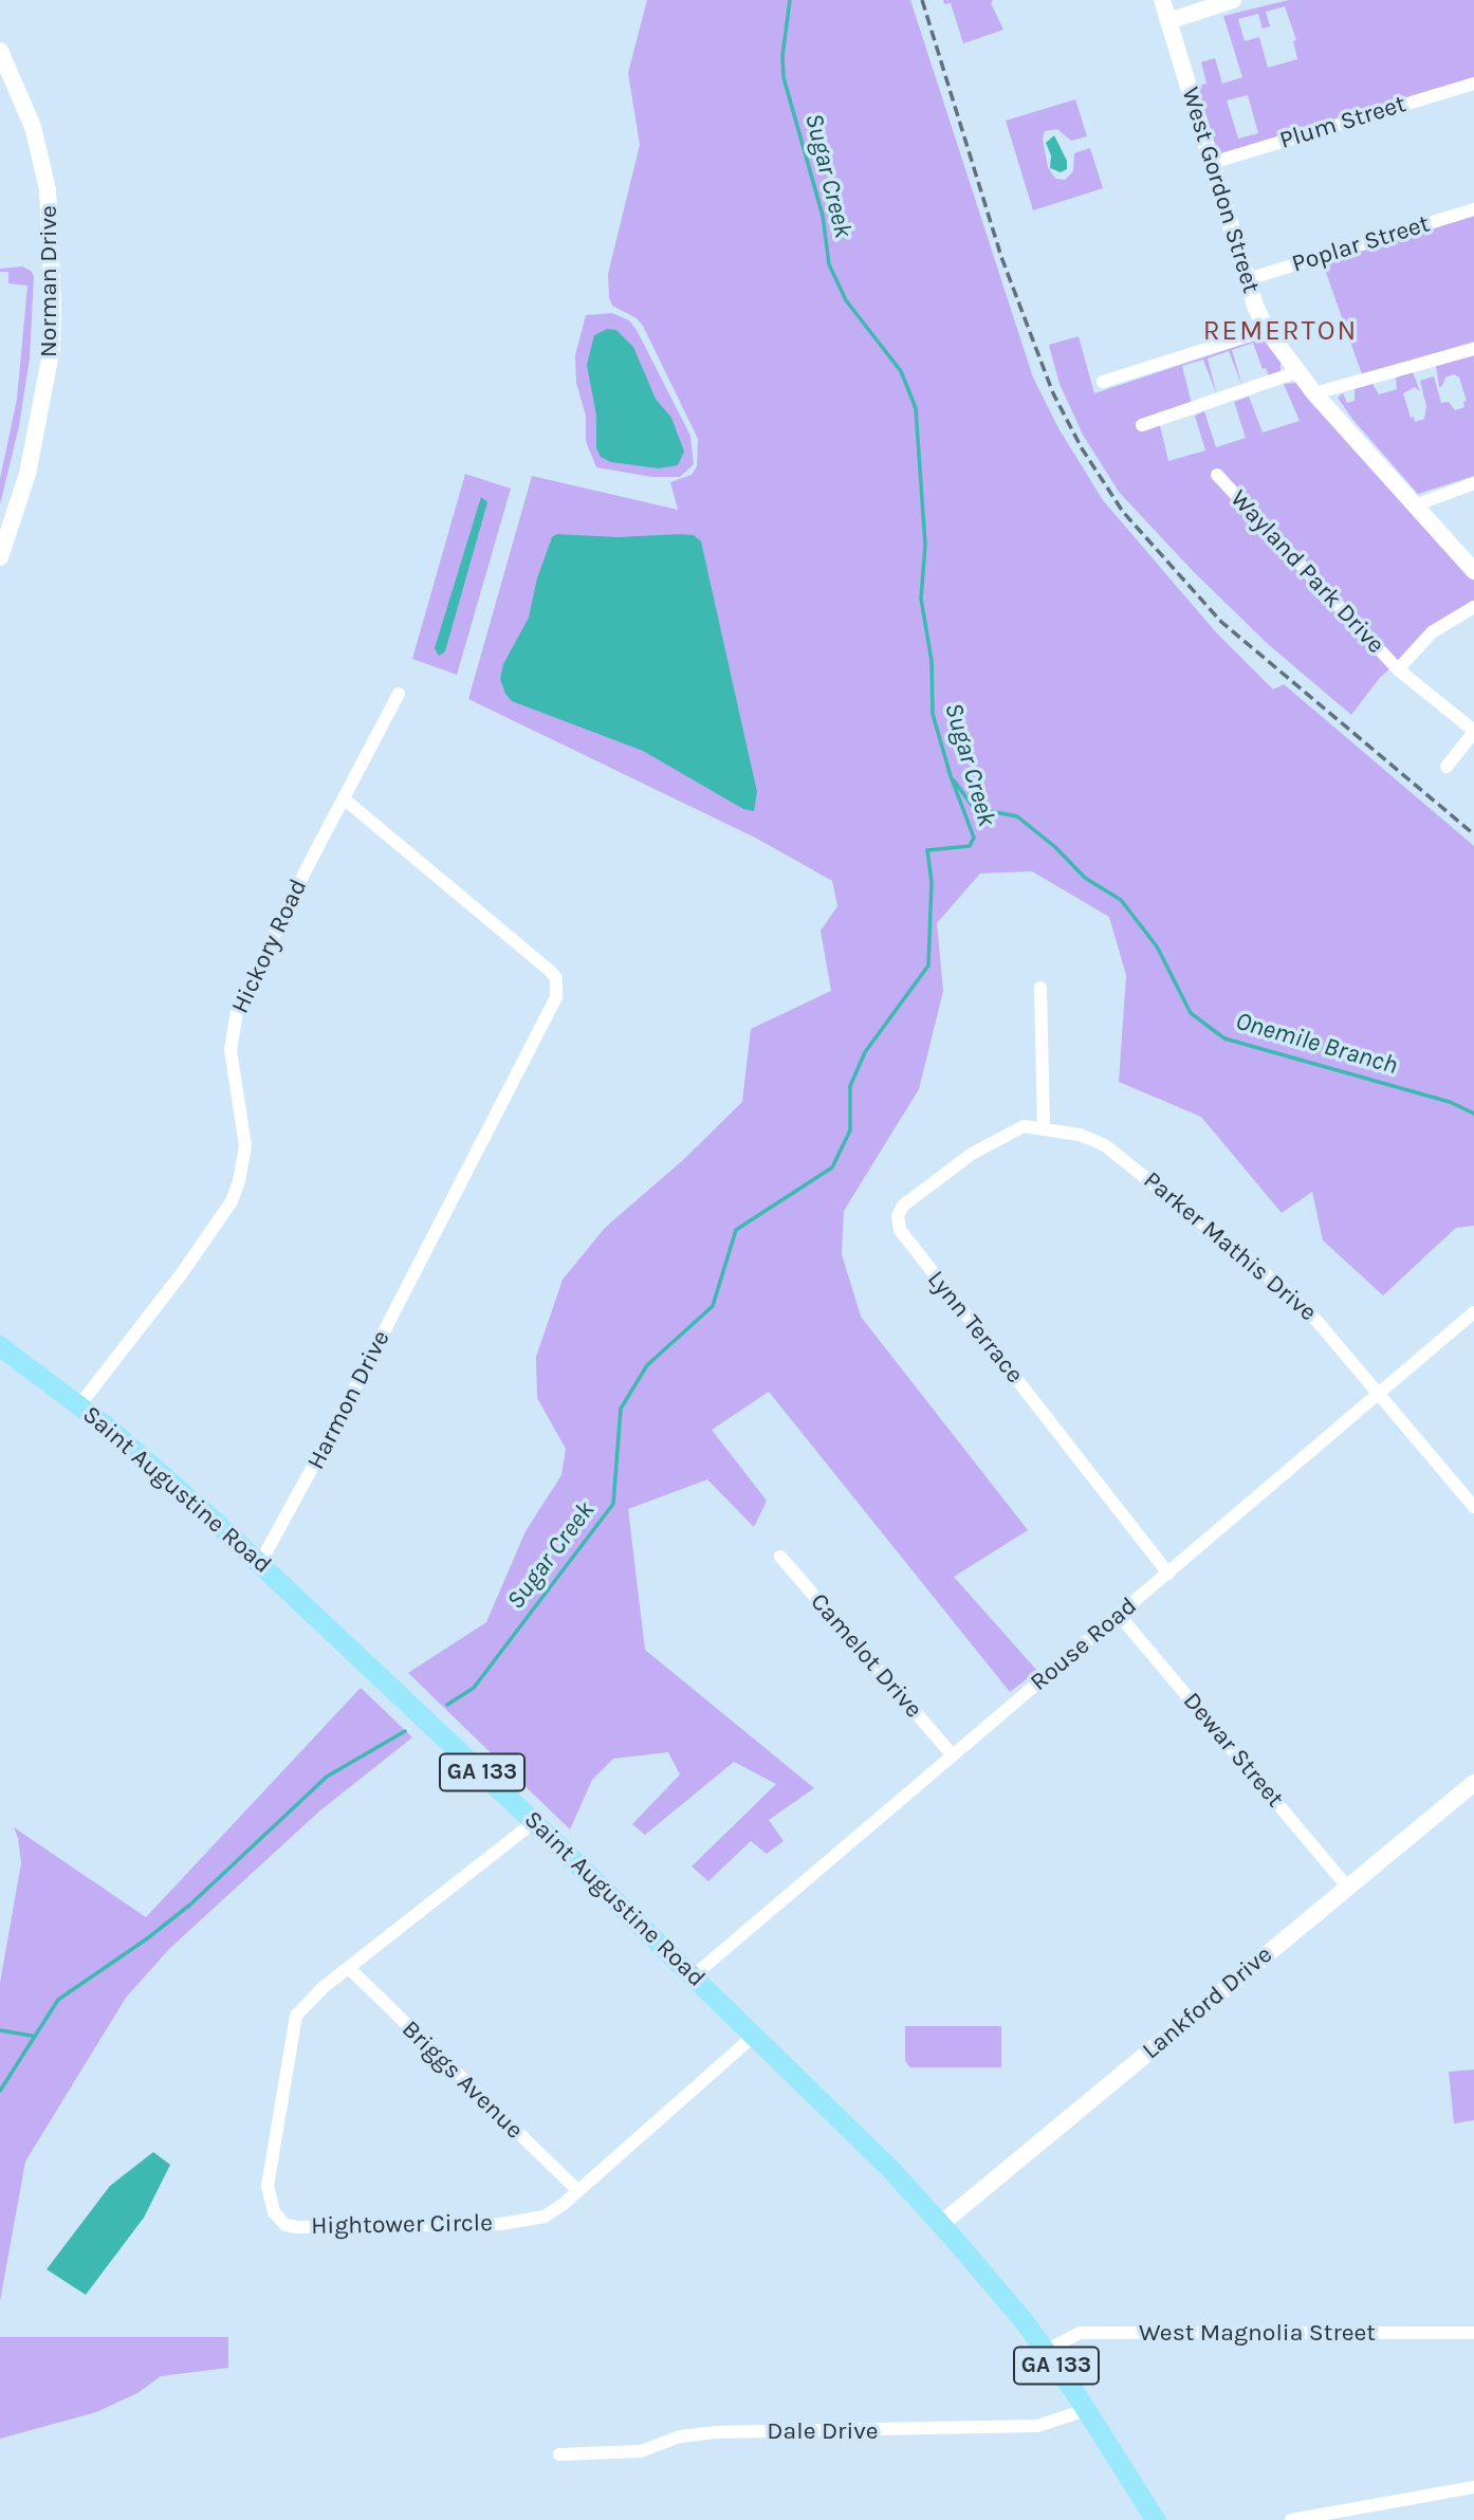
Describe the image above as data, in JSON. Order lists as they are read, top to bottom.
{
  "streets": {
    "main road": ["Saint Augustine Road", "GA 133"],
    "street": [
      "Plum Street",
      "West Gordon Street",
      "Poplar Street",
      "Norman Drive",
      "Wayland Park Drive",
      "Hickory Road",
      "Parker Mathis Drive",
      "Lynn Terrace",
      "Harmon Drive",
      "Rouse Road",
      "Camelot Drive",
      "Dewar Street",
      "Lankford Drive",
      "Briggs Avenue",
      "Hightower Circle",
      "West Magnolia Street",
      "Dale Drive"
    ]
  },
  "crossings": [
    ["Plum Street", "West Gordon Street"],
    ["West Gordon Street", "Poplar Street"],
    ["Hickory Road", "Harmon Drive"],
    ["Hickory Road", "Saint Augustine Road"],
    ["Parker Mathis Drive", "Lynn Terrace"],
    ["Parker Mathis Drive", "Rouse Road"],
    ["Lynn Terrace", "Rouse Road"],
    ["Harmon Drive", "Saint Augustine Road"],
    ["Saint Augustine Road", "Rouse Road"],
    ["Saint Augustine Road", "Lankford Drive"],
    ["Saint Augustine Road", "Hightower Circle"],
    ["Saint Augustine Road", "West Magnolia Street"],
    ["Saint Augustine Road", "Dale Drive"],
    ["Rouse Road", "Camelot Drive"],
    ["Rouse Road", "Dewar Street"],
    ["Dewar Street", "Lankford Drive"],
    ["Briggs Avenue", "Hightower Circle"]
  ],
  "districts": ["REMERTON"],
  "water": ["Sugar Creek", "Onemile Branch"]
}
